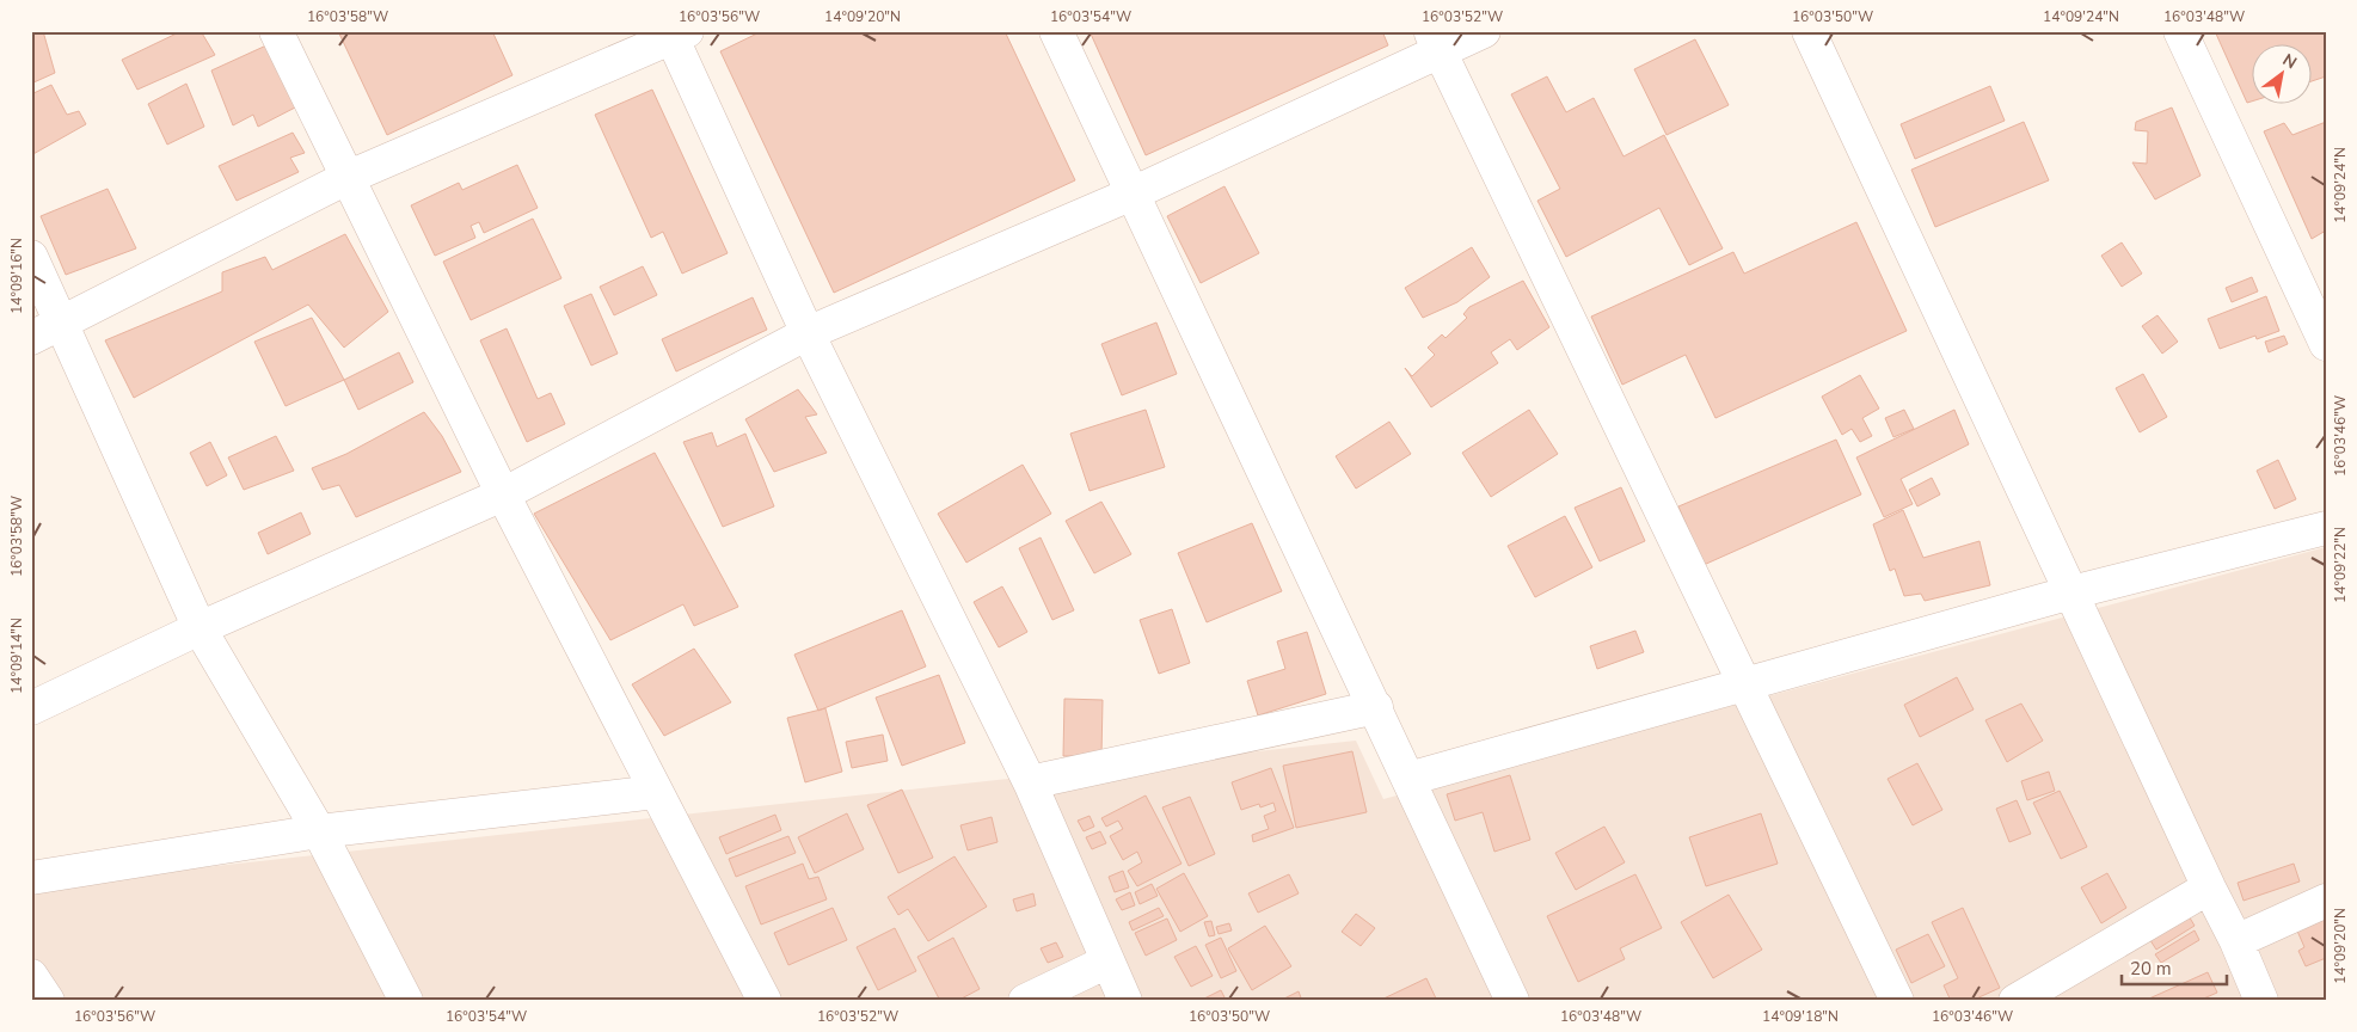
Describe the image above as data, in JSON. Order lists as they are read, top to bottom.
{
  "scale_bar": "20 m",
  "north": "top right",
  "coordinates": [
    "16°03'58\"W",
    "16°03'56\"W",
    "14°09'20\"N",
    "16°03'54\"W",
    "16°03'52\"W",
    "16°03'50\"W",
    "14°09'24\"N",
    "16°03'48\"W",
    "14°09'16\"N",
    "16°03'46\"W",
    "14°09'22\"N",
    "14°09'14\"N",
    "14°09'18\"N"
  ]
}
